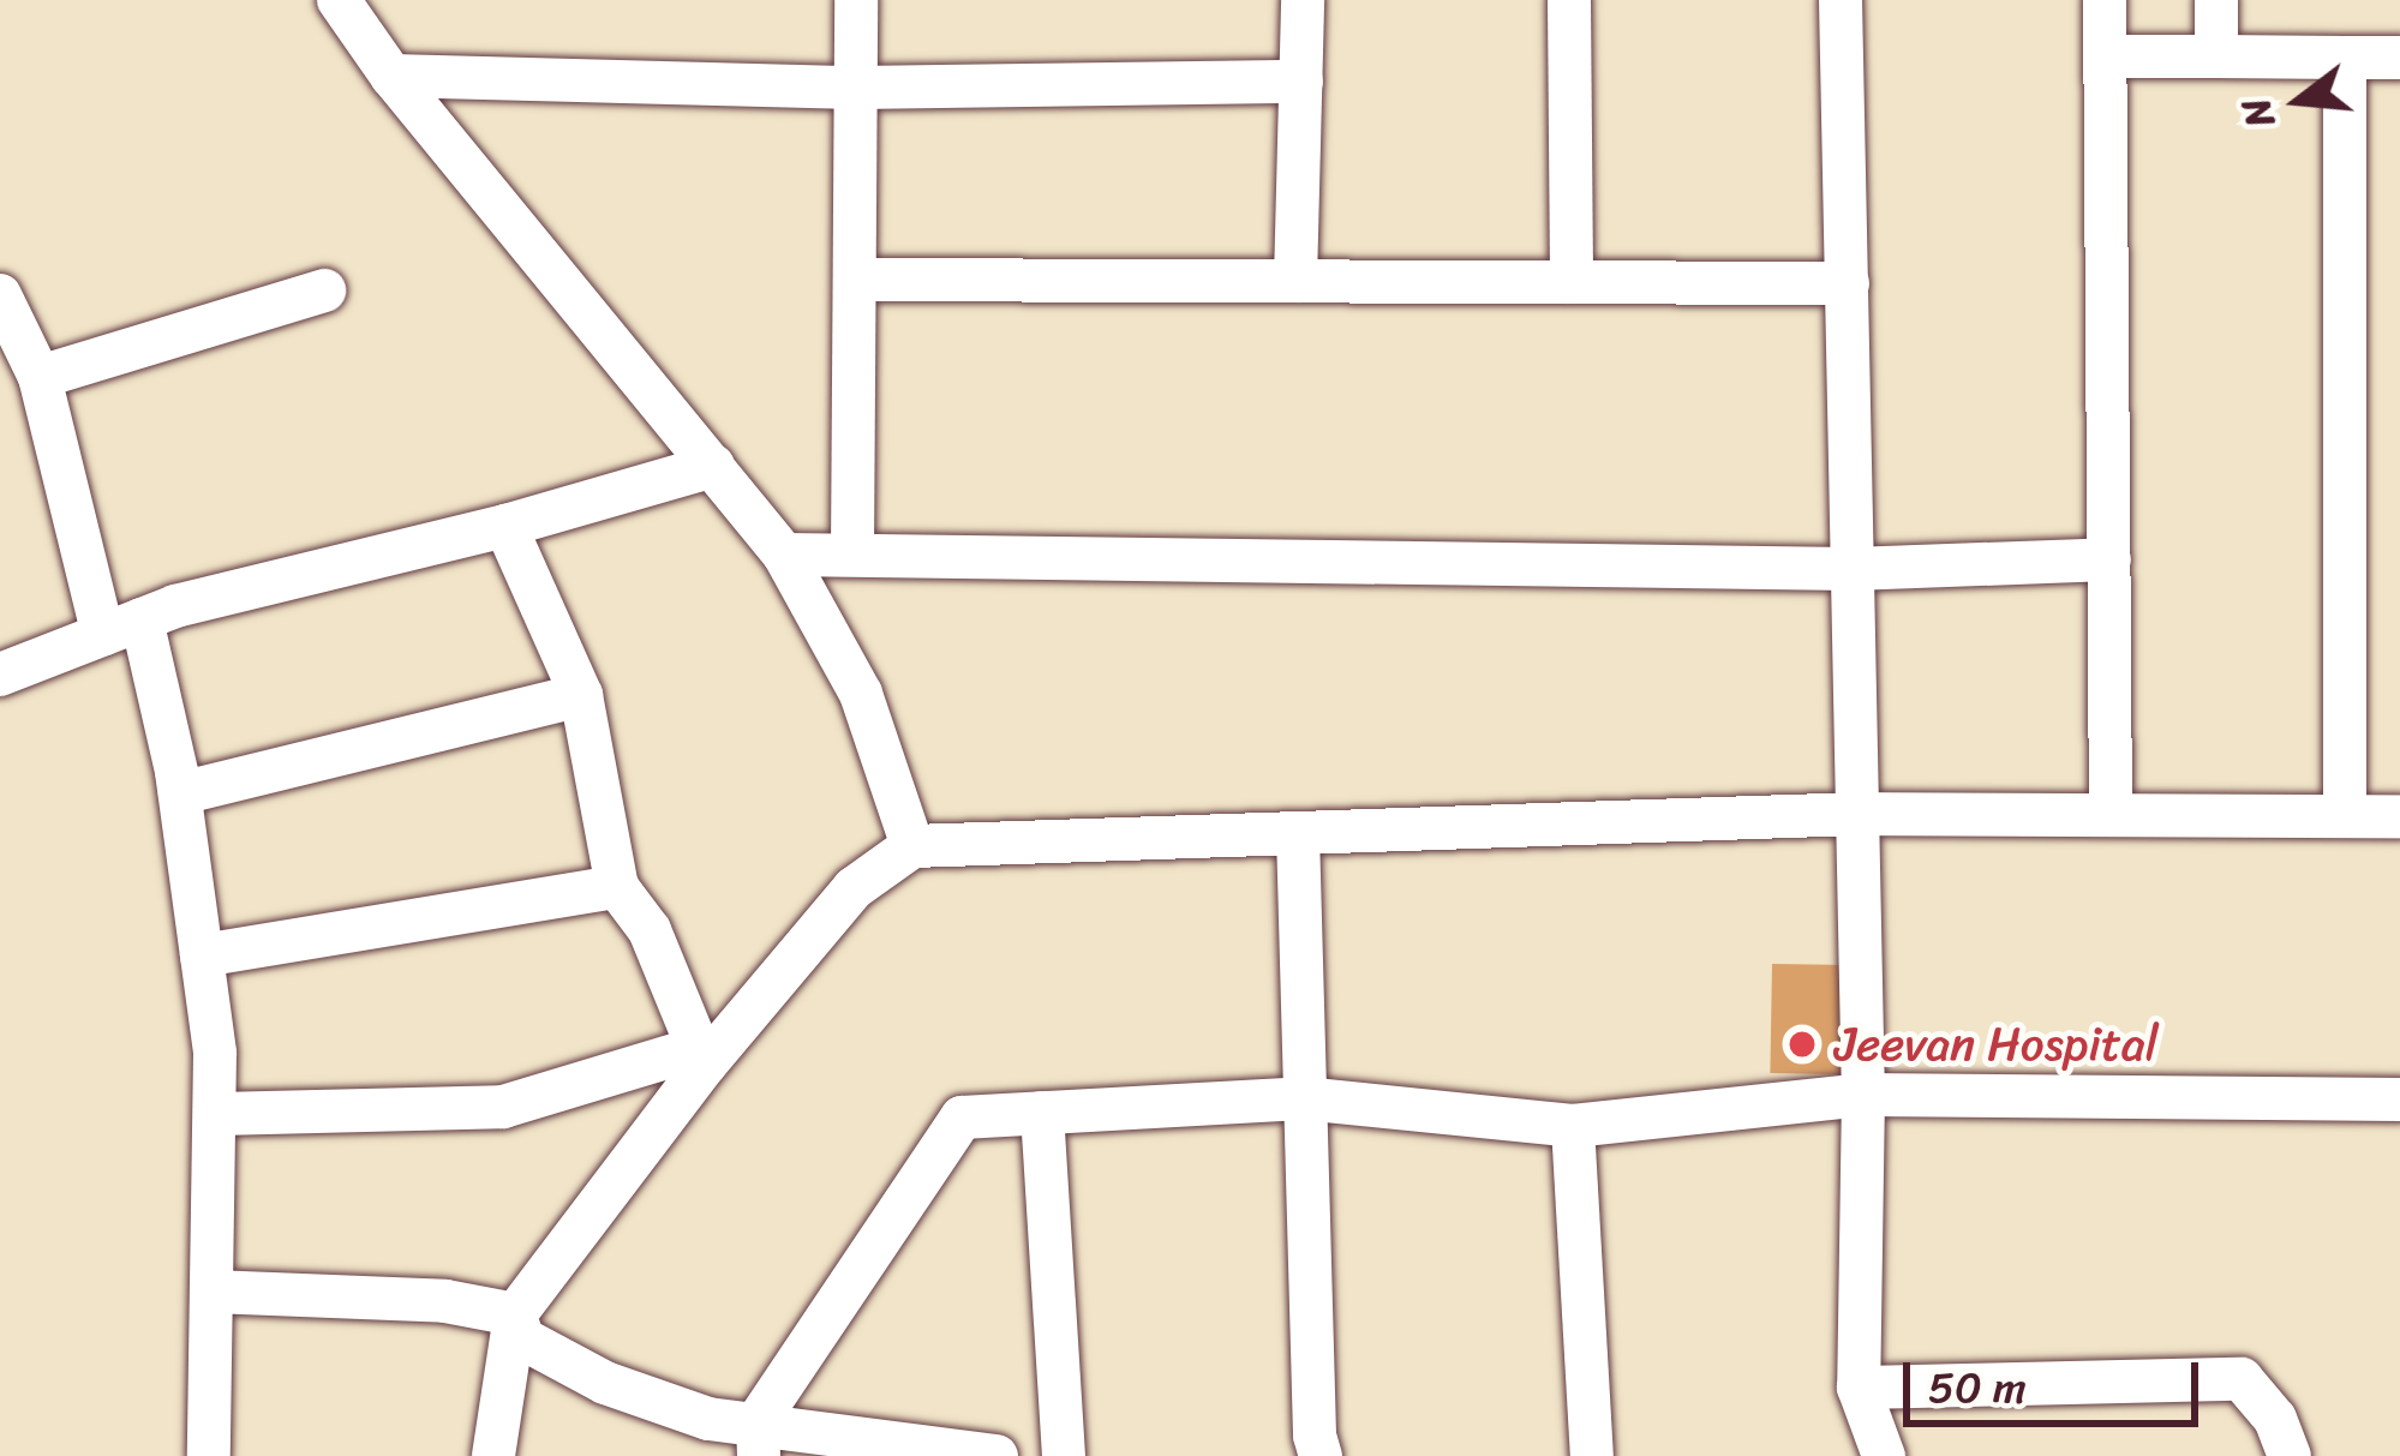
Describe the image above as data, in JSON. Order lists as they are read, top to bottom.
{
  "places": ["Jeevan Hospital"],
  "scale_bar": "50 m",
  "north": "left"
}
